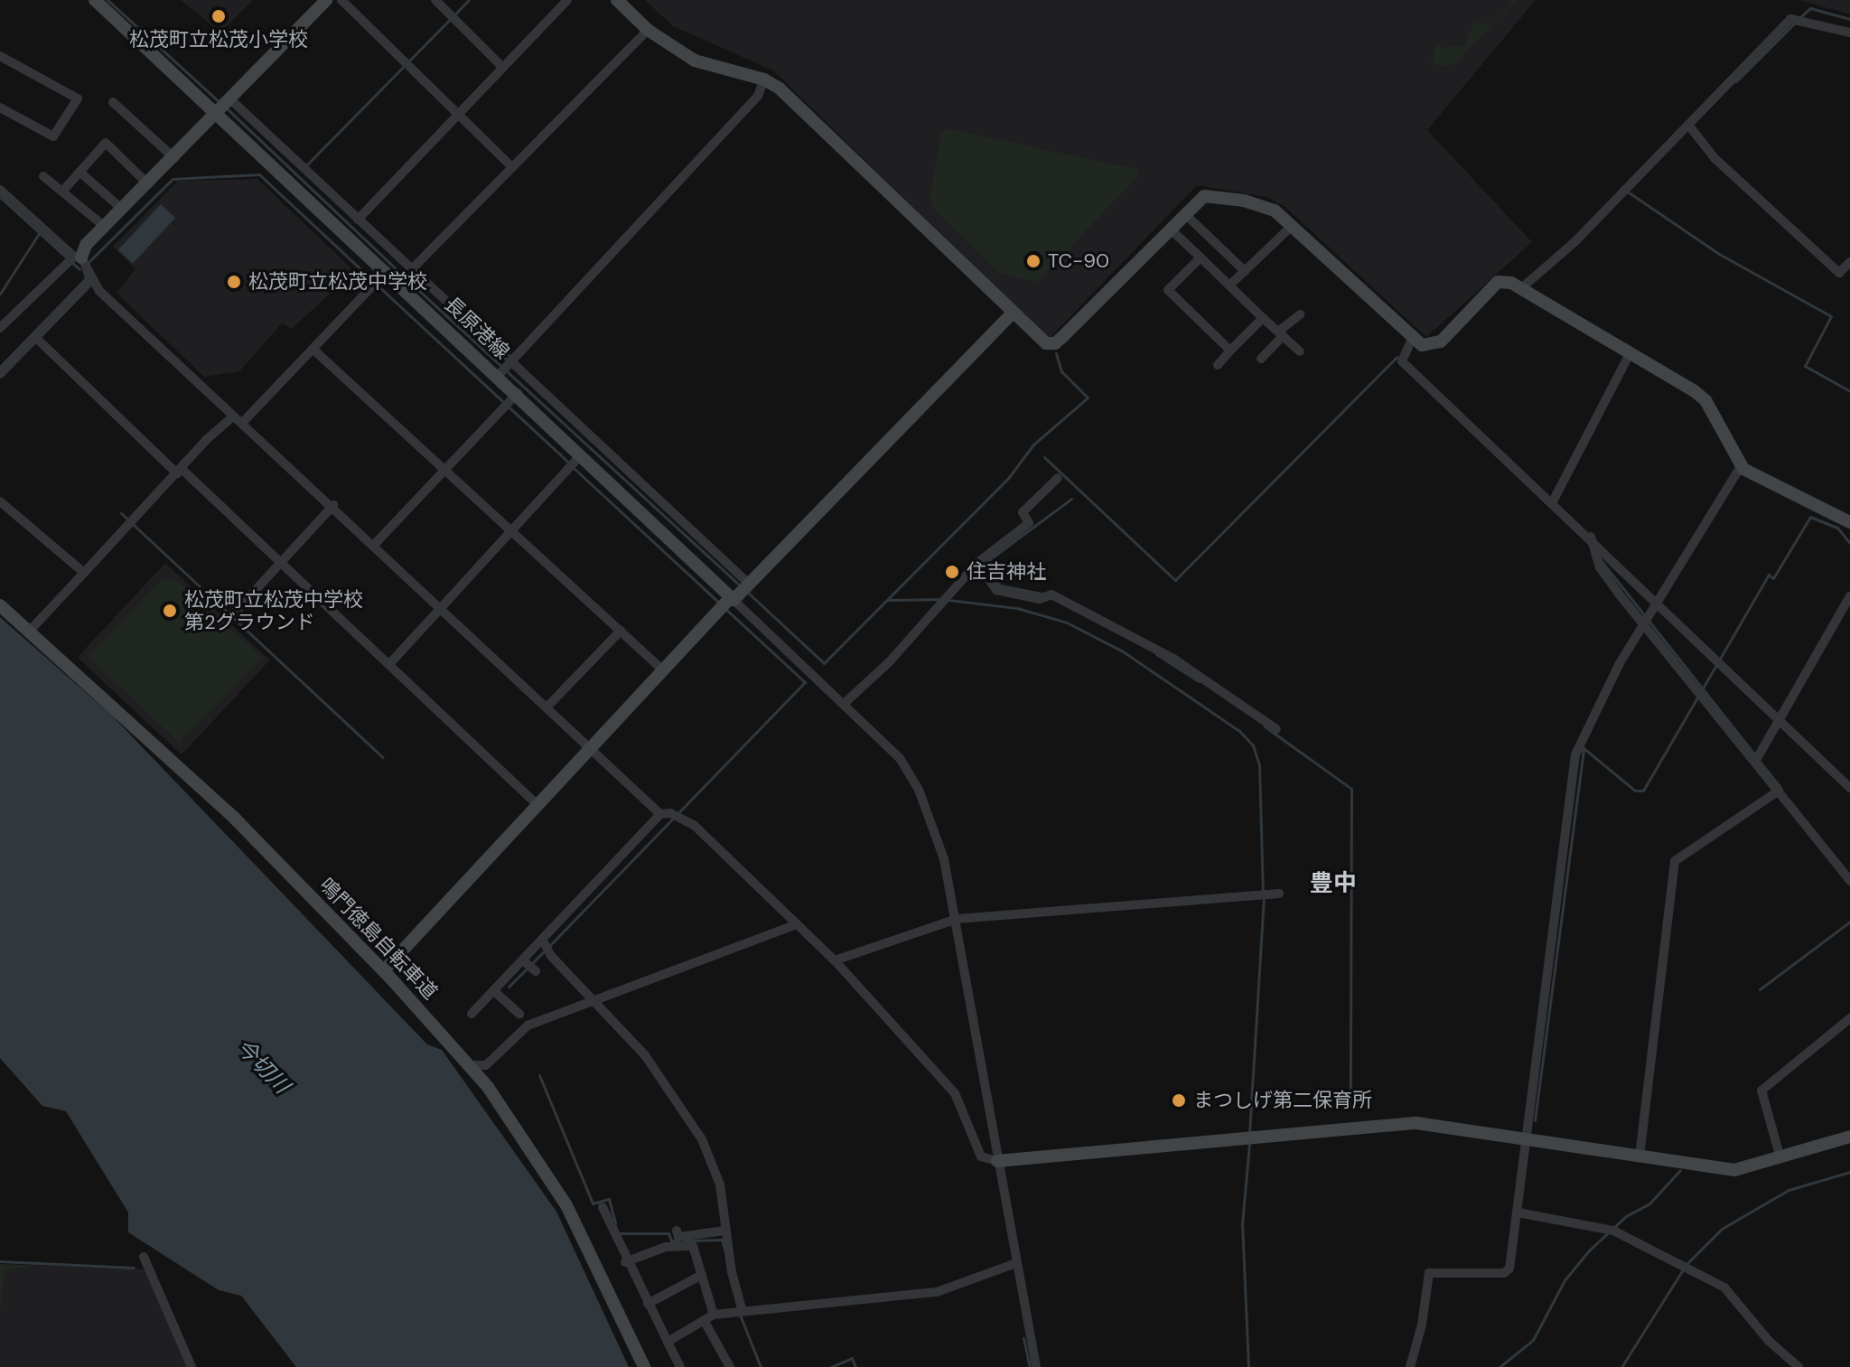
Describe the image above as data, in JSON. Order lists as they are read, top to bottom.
{
  "streets": {
    "street": ["長原港線", "鳴門徳島自転車道"]
  },
  "districts": ["豊中"],
  "water": ["今切川"],
  "places": [
    "松茂町立松茂小学校",
    "TC-90",
    "松茂町立松茂中学校",
    "住吉神社",
    "松茂町立松茂中学校 第2グラウンド",
    "まつしげ第二保育所"
  ]
}
